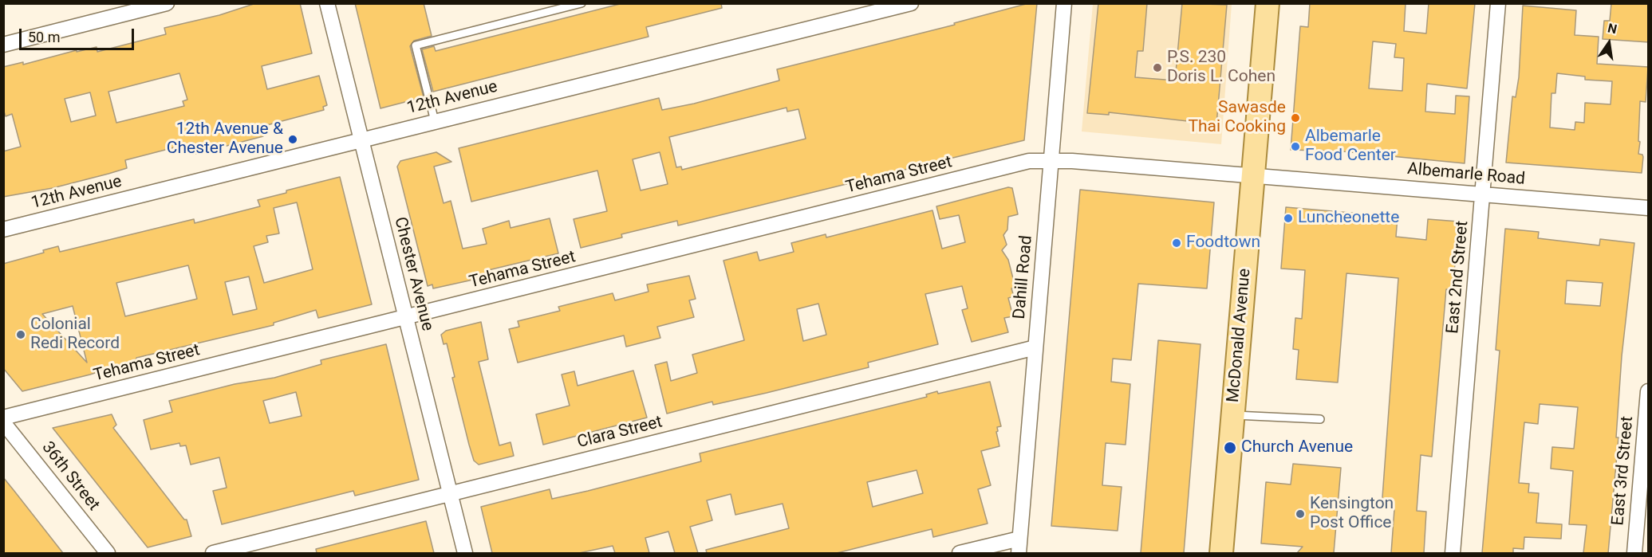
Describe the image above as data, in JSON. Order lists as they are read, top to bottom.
{
  "streets": {
    "main road": ["McDonald Avenue"],
    "street": [
      "12th Avenue",
      "Albemarle Road",
      "Tehama Street",
      "Chester Avenue",
      "Dahill Road",
      "East 2nd Street",
      "Clara Street",
      "East 3rd Street",
      "36th Street"
    ]
  },
  "crossings": [
    ["12th Avenue", "Chester Avenue"],
    ["Albemarle Road", "Tehama Street"],
    ["Albemarle Road", "Dahill Road"],
    ["Albemarle Road", "East 2nd Street"],
    ["Albemarle Road", "McDonald Avenue"],
    ["Tehama Street", "Chester Avenue"],
    ["Tehama Street", "Dahill Road"],
    ["Chester Avenue", "Clara Street"],
    ["Dahill Road", "Clara Street"]
  ],
  "places": [
    "P.S. 230 Doris L. Cohen",
    "Sawasde Thai Cooking",
    "12th Avenue & Chester Avenue",
    "Albemarle Food Center",
    "Luncheonette",
    "Foodtown",
    "Colonial Redi Record",
    "Church Avenue",
    "Kensington Post Office"
  ],
  "scale_bar": "50 m",
  "north": "top"
}
